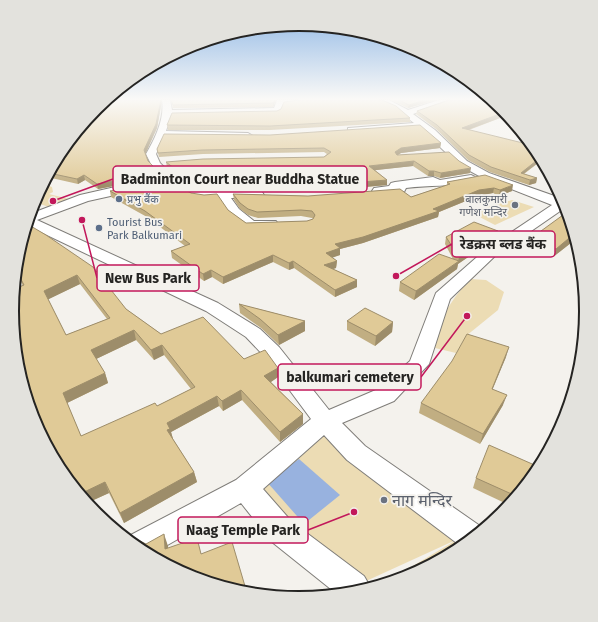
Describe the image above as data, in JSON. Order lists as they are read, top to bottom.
{
  "places": [
    "प्रभु बैंक",
    "Badminton Court near Buddha Statue",
    "बालकुमारी गणेश मन्दिर",
    "New Bus Park",
    "Tourist Bus Park Balkumari",
    "रेडक्रस ब्लड बैंक",
    "balkumari cemetery",
    "नाग मन्दिर",
    "Naag Temple Park"
  ]
}
